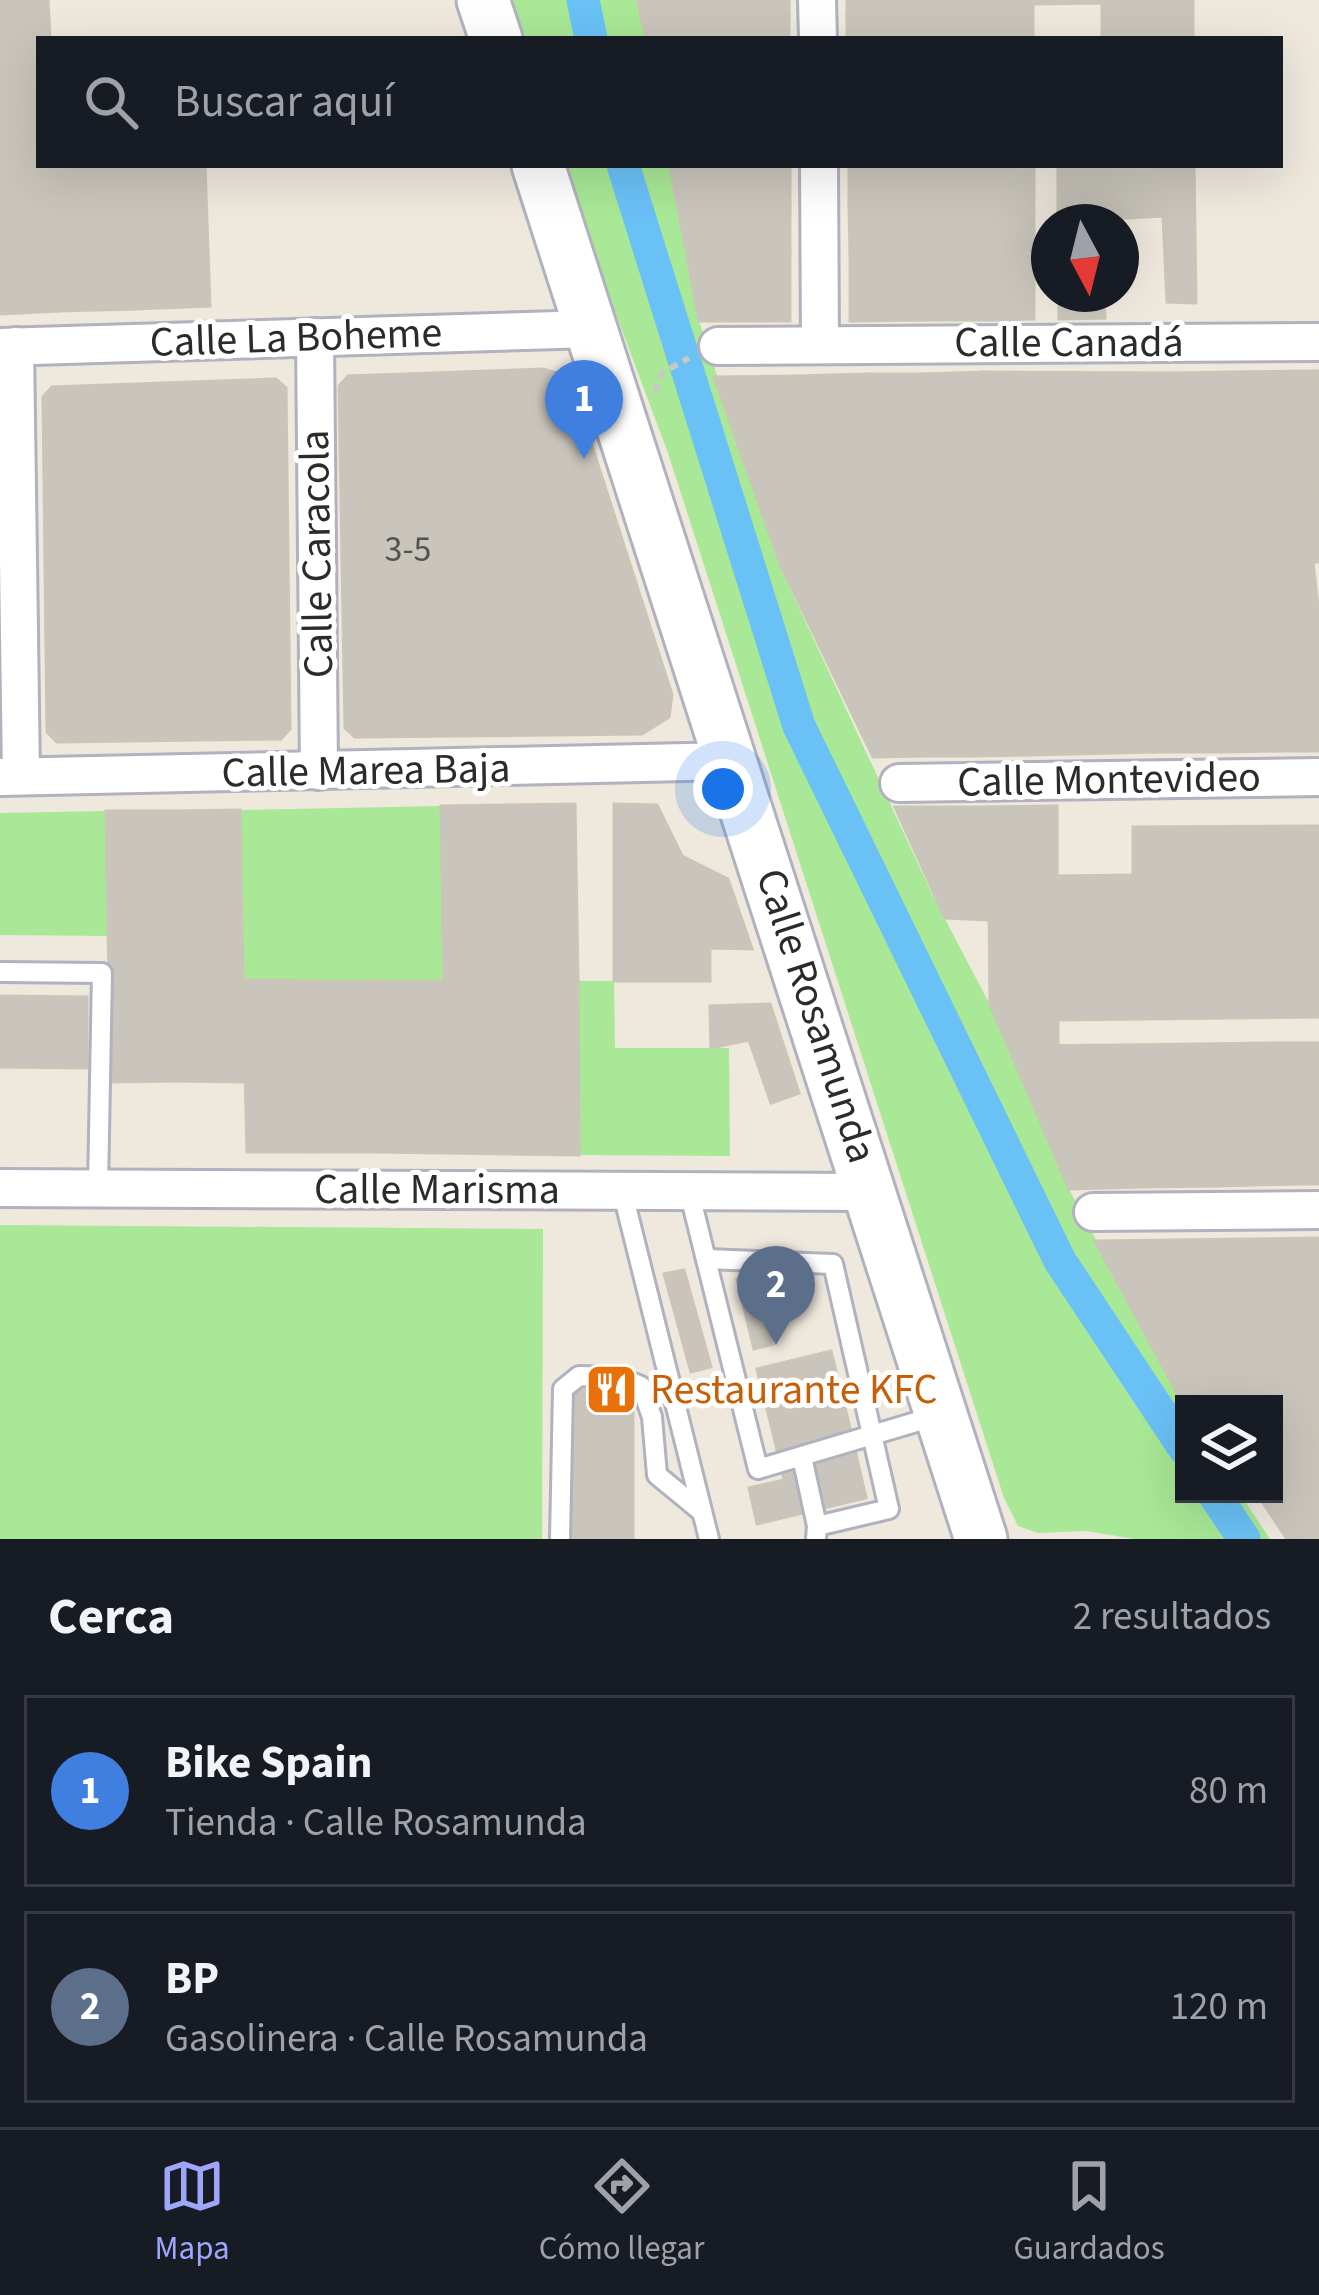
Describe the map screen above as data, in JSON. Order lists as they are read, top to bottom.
{
  "streets": {
    "main road": ["Calle Rosamunda"],
    "street": [
      "Calle La Boheme",
      "Calle Canadá",
      "Calle Caracola",
      "Calle Marea Baja",
      "Calle Montevideo",
      "Calle Marisma"
    ]
  },
  "crossings": [
    ["Calle La Boheme", "Calle Caracola"],
    ["Calle La Boheme", "Calle Rosamunda"],
    ["Calle Caracola", "Calle Marea Baja"],
    ["Calle Marea Baja", "Calle Rosamunda"],
    ["Calle Rosamunda", "Calle Marisma"]
  ],
  "places": {
    "restaurant": ["Restaurante KFC"]
  },
  "house_numbers": ["3-5"],
  "north": "bottom",
  "page": {
    "search": "Buscar aquí",
    "pins": ["1", "2"],
    "heading": ["Cerca", "2 resultados"],
    "list": [
      {
        "mark": "1",
        "name": "Bike Spain",
        "note": "Tienda · Calle Rosamunda",
        "value": "80 m"
      },
      {
        "mark": "2",
        "name": "BP",
        "note": "Gasolinera · Calle Rosamunda",
        "value": "120 m"
      }
    ],
    "nav": ["Mapa", "Cómo llegar", "Guardados"]
  }
}
